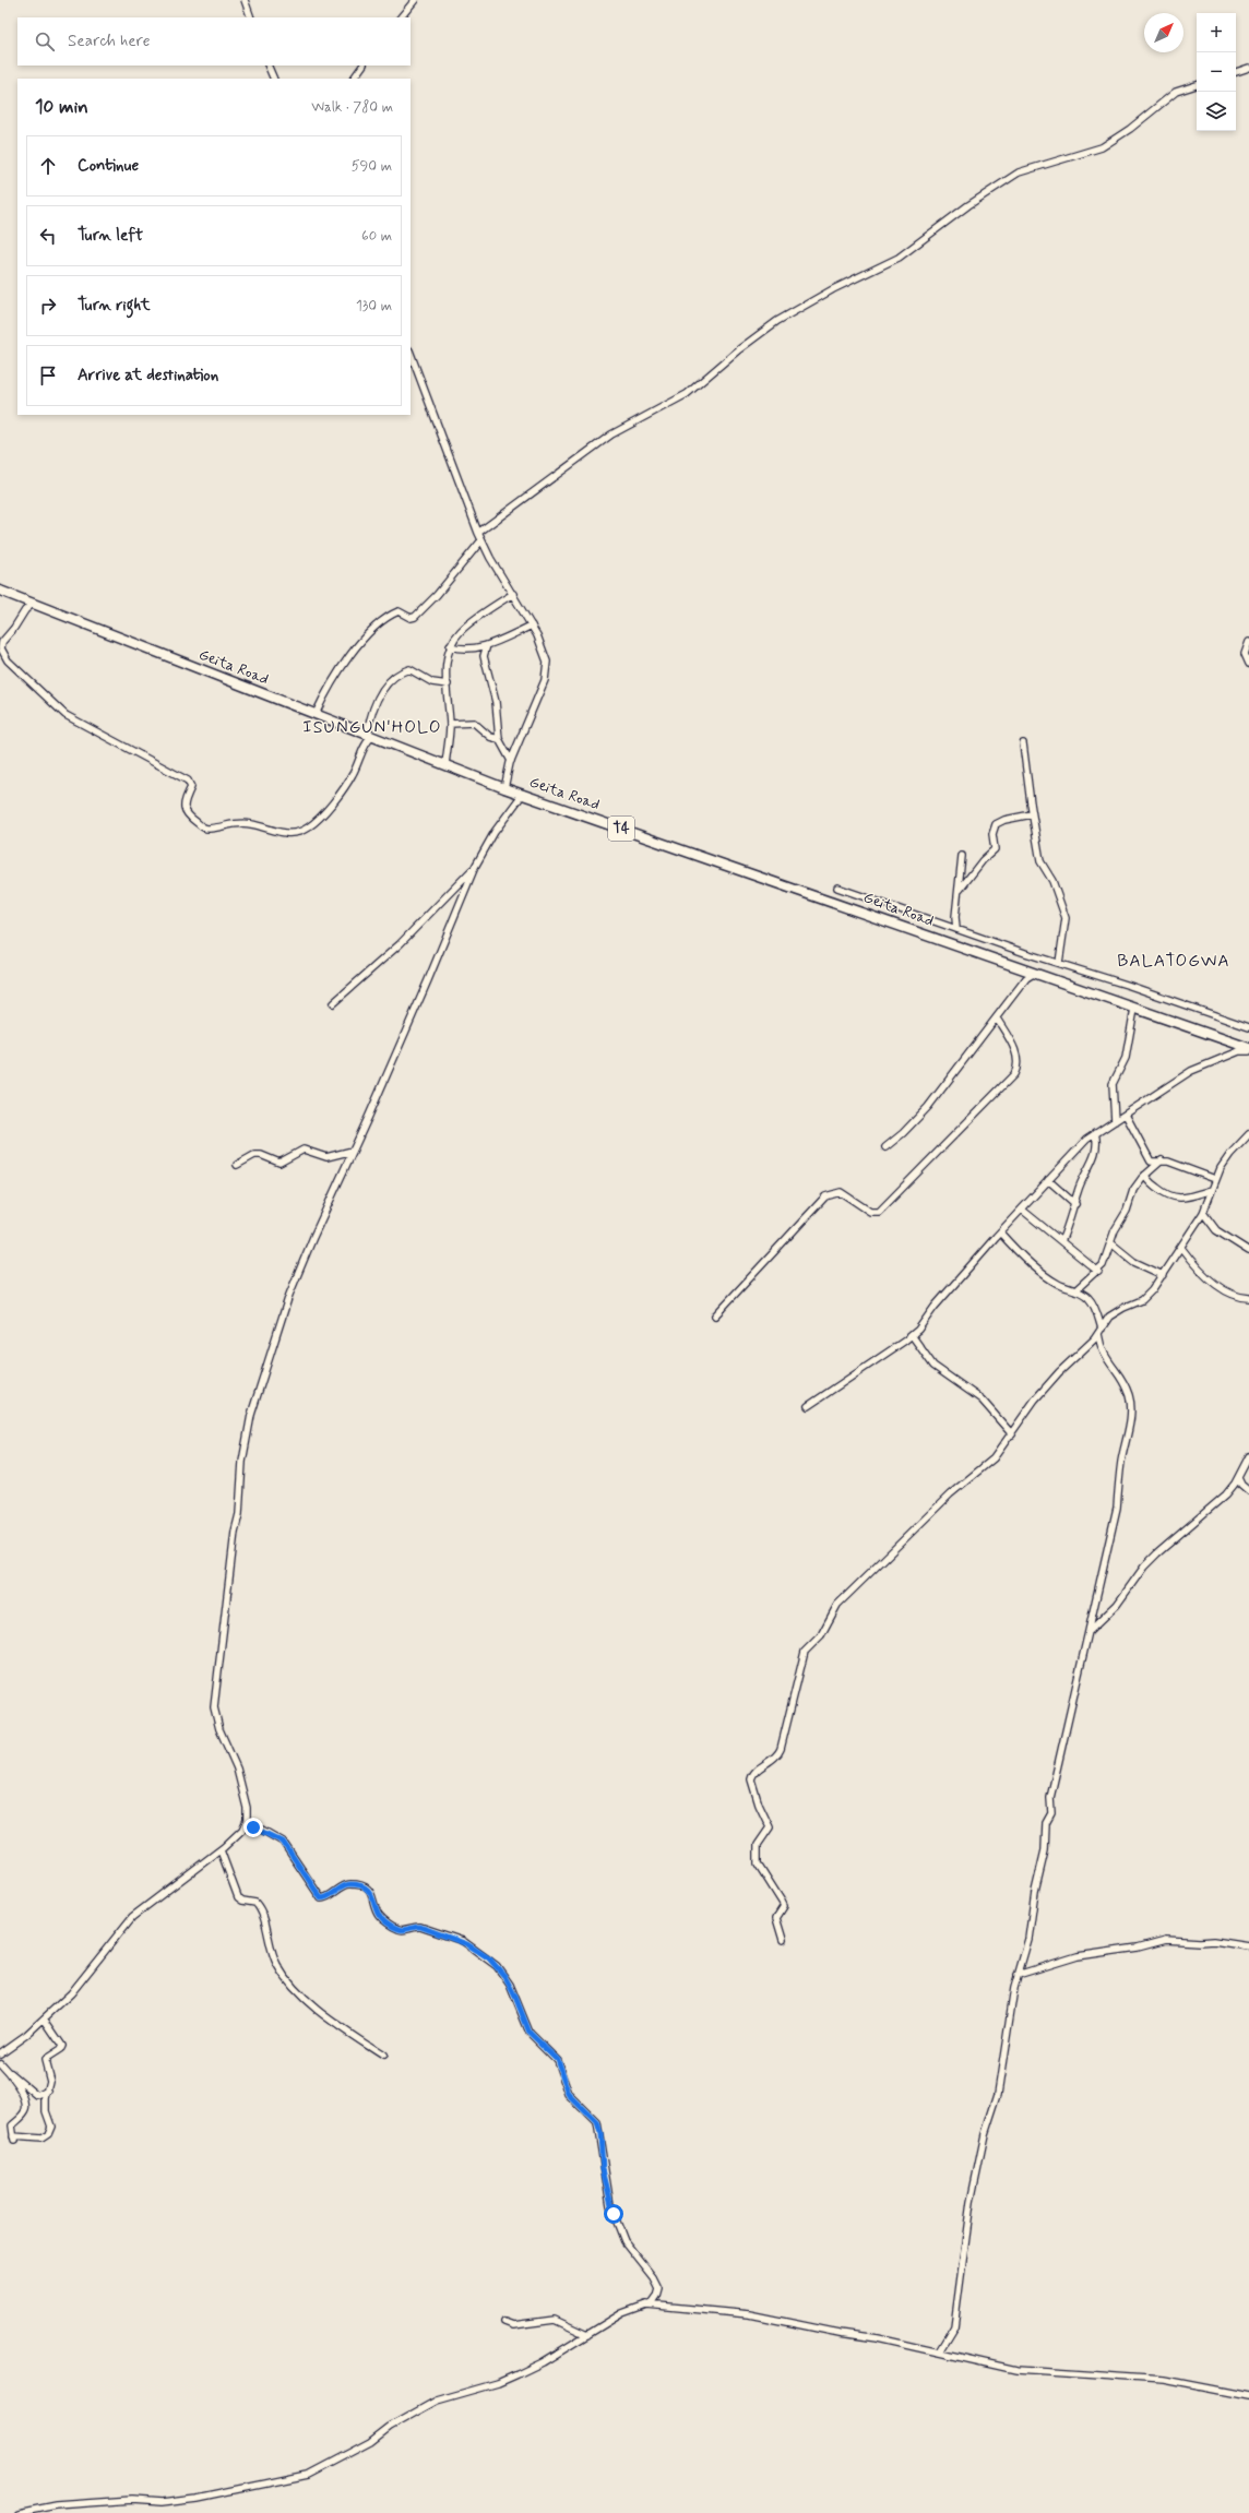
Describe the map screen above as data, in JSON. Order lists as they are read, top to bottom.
{
  "streets": {
    "highway": ["Geita Road", "T4"]
  },
  "districts": ["ISUNGUN'HOLO", "BALATOGWA"],
  "north": "top right",
  "page": {
    "map_buttons": ["+", "−"],
    "search": "Search here",
    "heading": ["10 min", "Walk · 780 m"],
    "list": [
      ["Continue", "590 m"],
      ["Turn left", "60 m"],
      ["Turn right", "130 m"],
      "Arrive at destination"
    ]
  }
}
